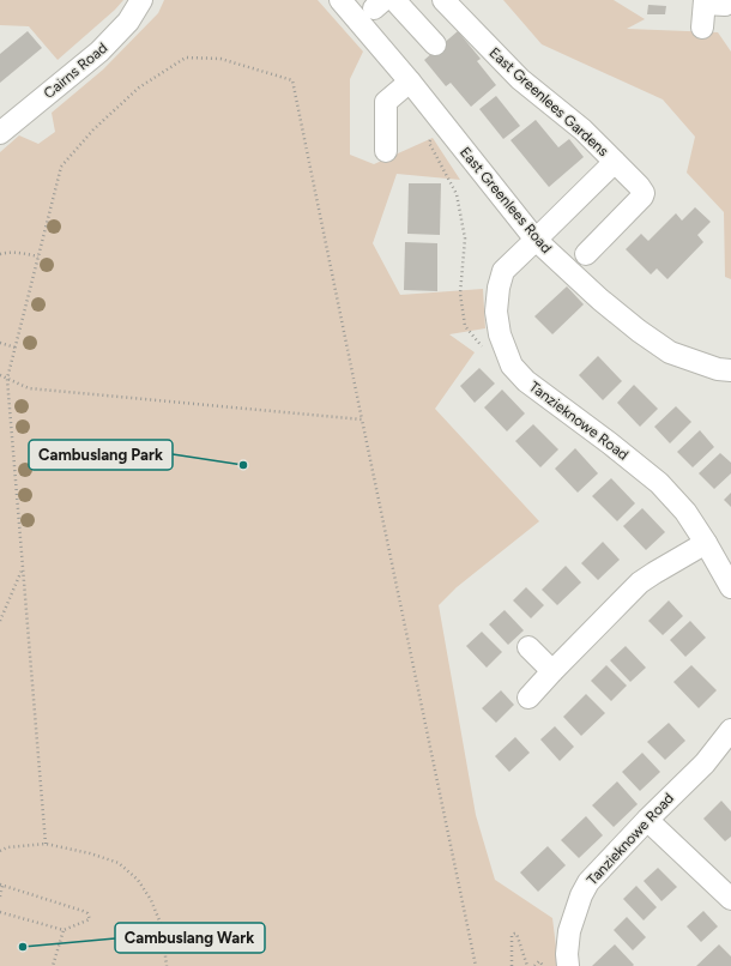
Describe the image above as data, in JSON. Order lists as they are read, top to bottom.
{
  "streets": {
    "street": [
      "Cairns Road",
      "East Greenlees Gardens",
      "East Greenlees Road",
      "Tanzieknowe Road"
    ]
  },
  "crossings": [
    ["East Greenlees Gardens", "East Greenlees Road"],
    ["East Greenlees Gardens", "Tanzieknowe Road"],
    ["East Greenlees Road", "Tanzieknowe Road"]
  ],
  "places": ["Cambuslang Park", "Cambuslang Wark"]
}
